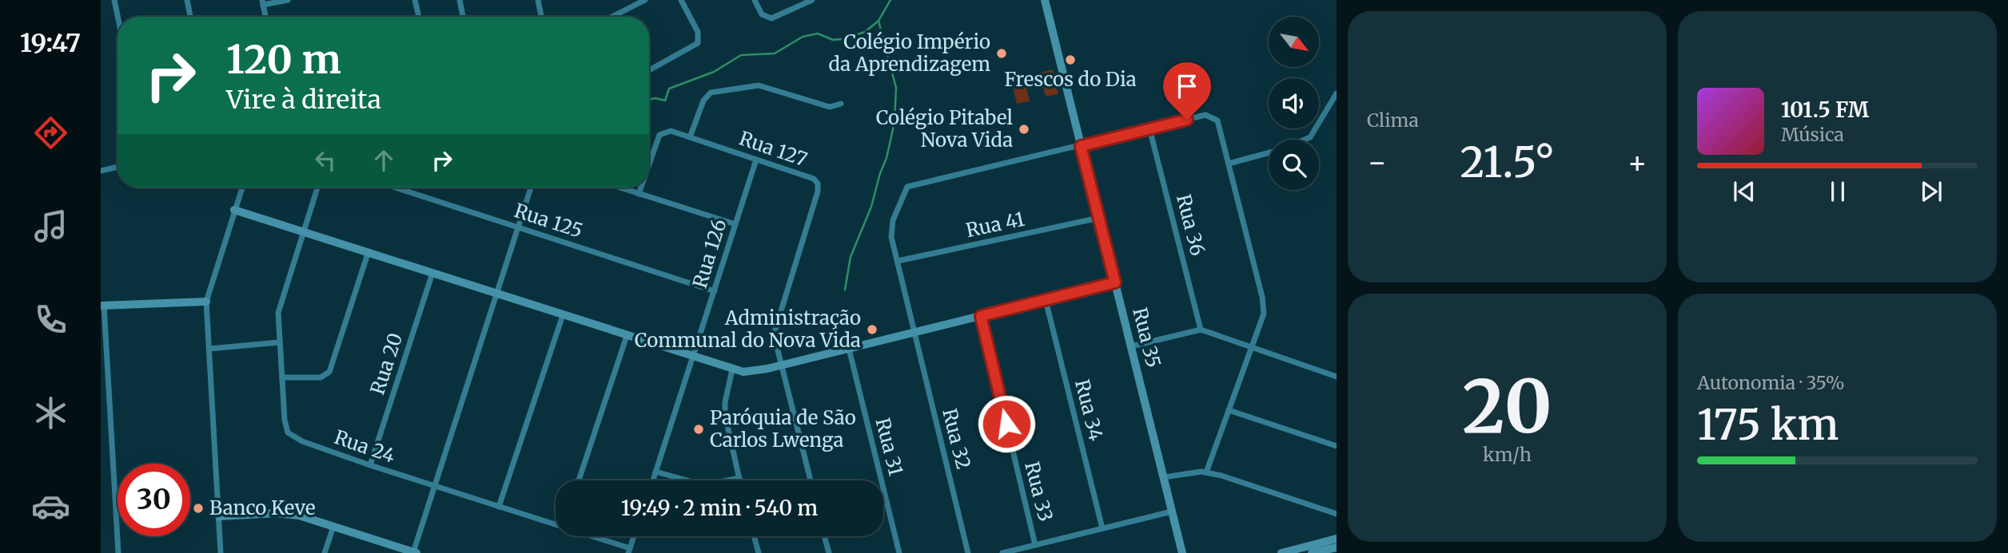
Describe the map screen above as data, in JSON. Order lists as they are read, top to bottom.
{
  "streets": {
    "street": [
      "Rua 127",
      "Rua 125",
      "Rua 41",
      "Rua 36",
      "Rua 126",
      "Rua 35",
      "Rua 20",
      "Rua 34",
      "Rua 32",
      "Rua 24",
      "Rua 31",
      "Rua 33"
    ]
  },
  "crossings": [
    ["Rua 127", "Rua 126"],
    ["Rua 125", "Rua 126"],
    ["Rua 41", "Rua 35"],
    ["Rua 41", "Rua 32"],
    ["Rua 35", "Rua 32"],
    ["Rua 20", "Rua 24"]
  ],
  "places": [
    "Colégio Império da Aprendizagem",
    "Frescos do Dia",
    "Colégio Pitabel Nova Vida",
    "Administração Communal do Nova Vida",
    "Paróquia de São Carlos Lwenga",
    "Banco Keve"
  ],
  "north": "bottom right",
  "page": {
    "tabs": "19:47",
    "tile": [
      "Clima",
      ["20", "km/h"],
      ["Autonomia · 35%", "175 km"]
    ],
    "turn": ["120 m", "Vire à direita"],
    "song": ["101.5 FM", "Música"],
    "heat": ["−", "21.5°", "+"],
    "limit": "30",
    "trip": "19:49 · 2 min · 540 m"
  }
}
